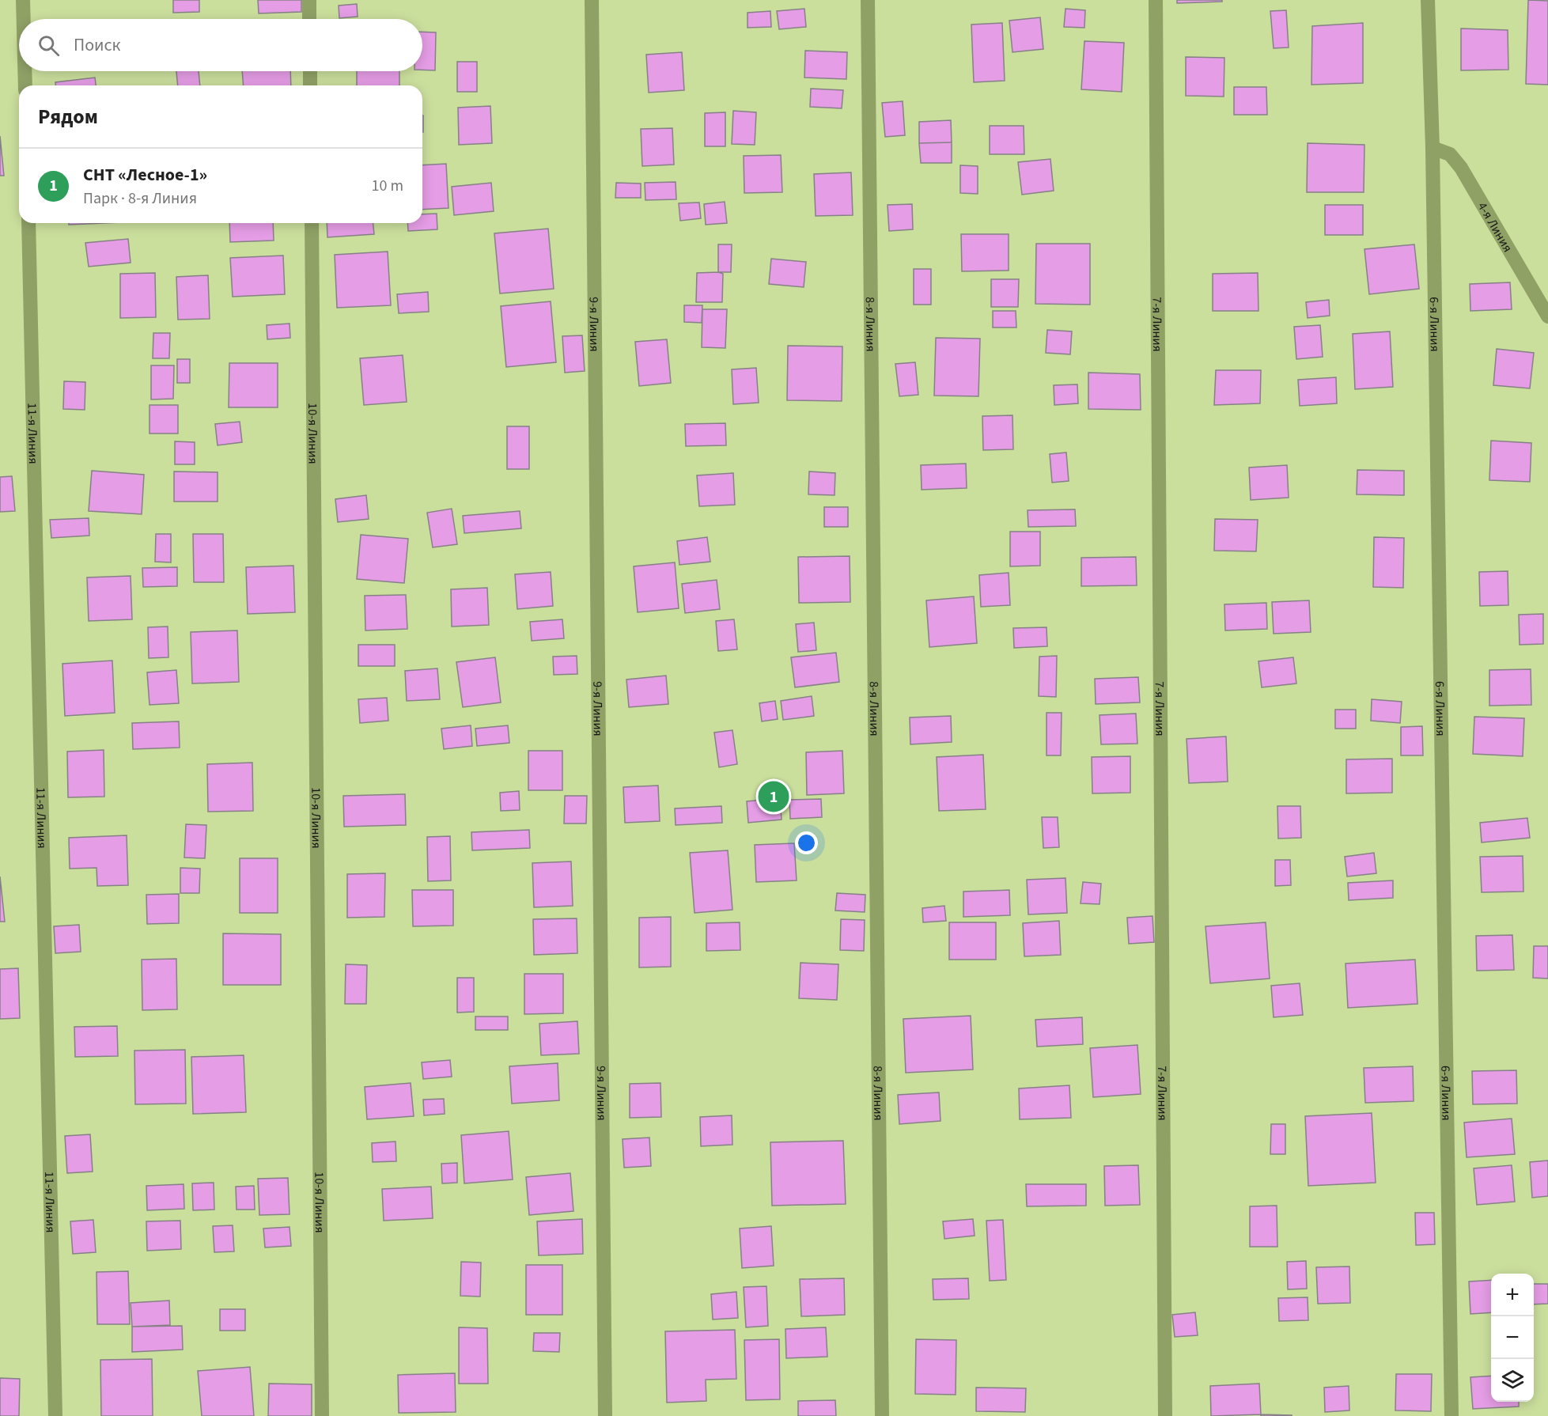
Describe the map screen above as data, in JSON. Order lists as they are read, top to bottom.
{
  "streets": {
    "street": [
      "4-я Линия",
      "9-я Линия",
      "8-я Линия",
      "7-я Линия",
      "6-я Линия",
      "11-я Линия",
      "10-я Линия"
    ]
  },
  "crossings": [
    ["4-я Линия", "6-я Линия"]
  ],
  "page": {
    "search": "Поиск",
    "heading": "Рядом",
    "list": [
      {
        "mark": "1",
        "name": "СНТ «Лесное-1»",
        "note": "Парк · 8-я Линия",
        "value": "10 m"
      }
    ],
    "pins": "1",
    "map_buttons": ["+", "−"]
  }
}
